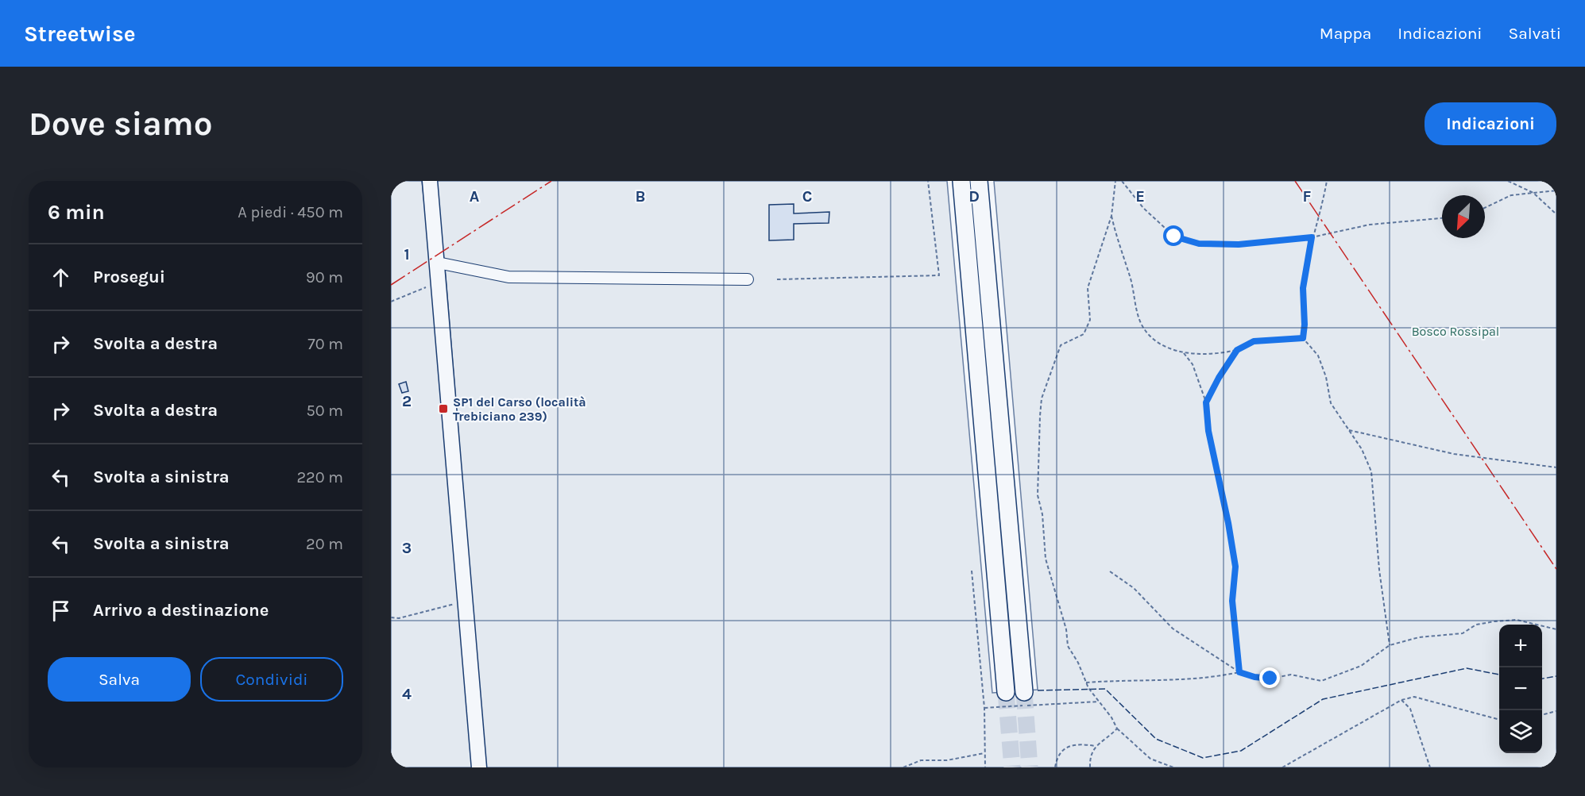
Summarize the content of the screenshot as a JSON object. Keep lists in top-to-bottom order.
{
  "parks": ["Bosco Rossipal"],
  "places": {
    "transit": ["SP1 del Carso (località Trebiciano 239)"]
  },
  "north": "bottom left",
  "page": {
    "header": "Streetwise",
    "nav": ["Mappa", "Indicazioni", "Salvati"],
    "buttons": [
      "Indicazioni",
      ["Salva", "Condividi"]
    ],
    "title": "Dove siamo",
    "heading": ["6 min", "A piedi · 450 m"],
    "list": [
      ["Prosegui", "90 m"],
      ["Svolta a destra", "70 m"],
      ["Svolta a destra", "50 m"],
      ["Svolta a sinistra", "220 m"],
      ["Svolta a sinistra", "20 m"],
      "Arrivo a destinazione"
    ],
    "map_buttons": ["+", "−"]
  },
  "grid": {
    "columns": [
      "A",
      "B",
      "C",
      "D",
      "E",
      "F"
    ],
    "rows": [
      "1",
      "2",
      "3",
      "4"
    ]
  }
}
